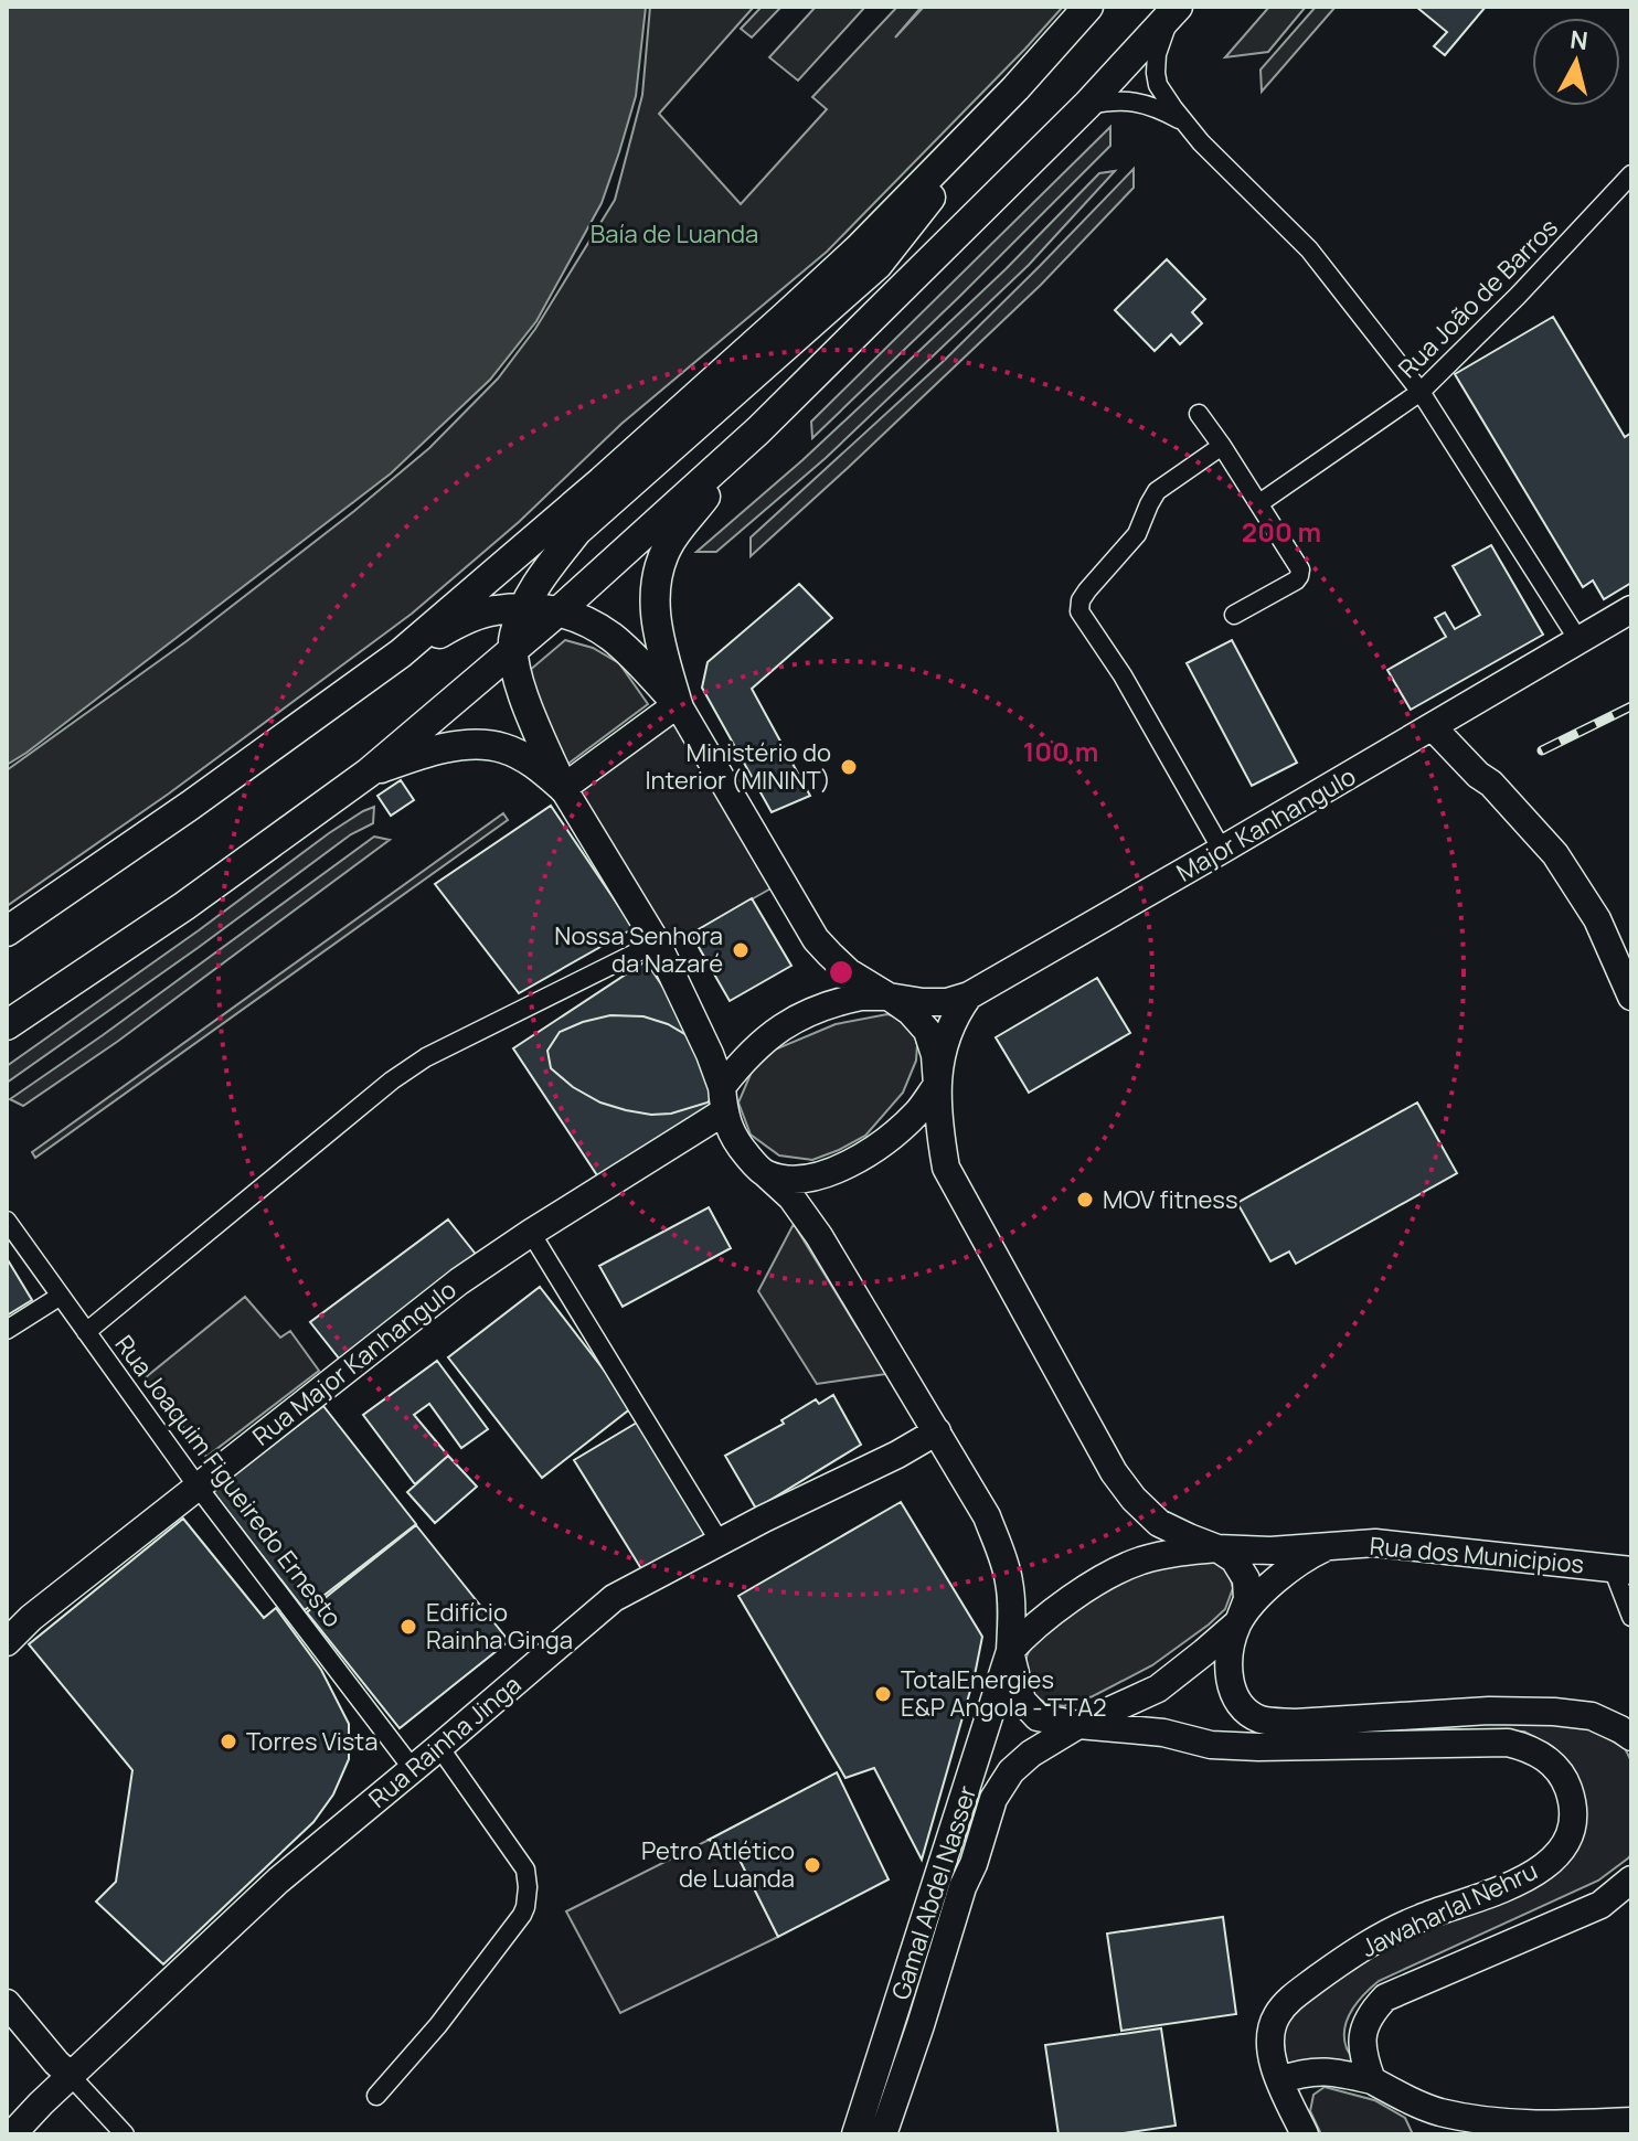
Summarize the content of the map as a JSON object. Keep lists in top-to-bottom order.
{
  "streets": {
    "main road": [
      "Major Kanhangulo",
      "Rua Major Kanhangulo",
      "Rua dos Municipios",
      "Rua Rainha Jinga",
      "Gamal Abdel Nasser",
      "Jawaharlal Nehru"
    ],
    "street": ["Rua João de Barros", "Rua Joaquim Figueiredo Ernesto"]
  },
  "crossings": [
    ["Major Kanhangulo", "Rua Major Kanhangulo"],
    ["Rua Major Kanhangulo", "Rua Joaquim Figueiredo Ernesto"],
    ["Rua Joaquim Figueiredo Ernesto", "Rua Rainha Jinga"],
    ["Rua dos Municipios", "Gamal Abdel Nasser"],
    ["Gamal Abdel Nasser", "Jawaharlal Nehru"]
  ],
  "parks": ["Baía de Luanda"],
  "places": [
    "Ministério do Interior (MININT)",
    "Nossa Senhora da Nazaré",
    "MOV fitness",
    "Edifício Rainha Ginga",
    "TotalEnergies E&P Angola - TTA2",
    "Torres Vista",
    "Petro Atlético de Luanda"
  ],
  "north": "top",
  "rings": ["200 m", "100 m"]
}
